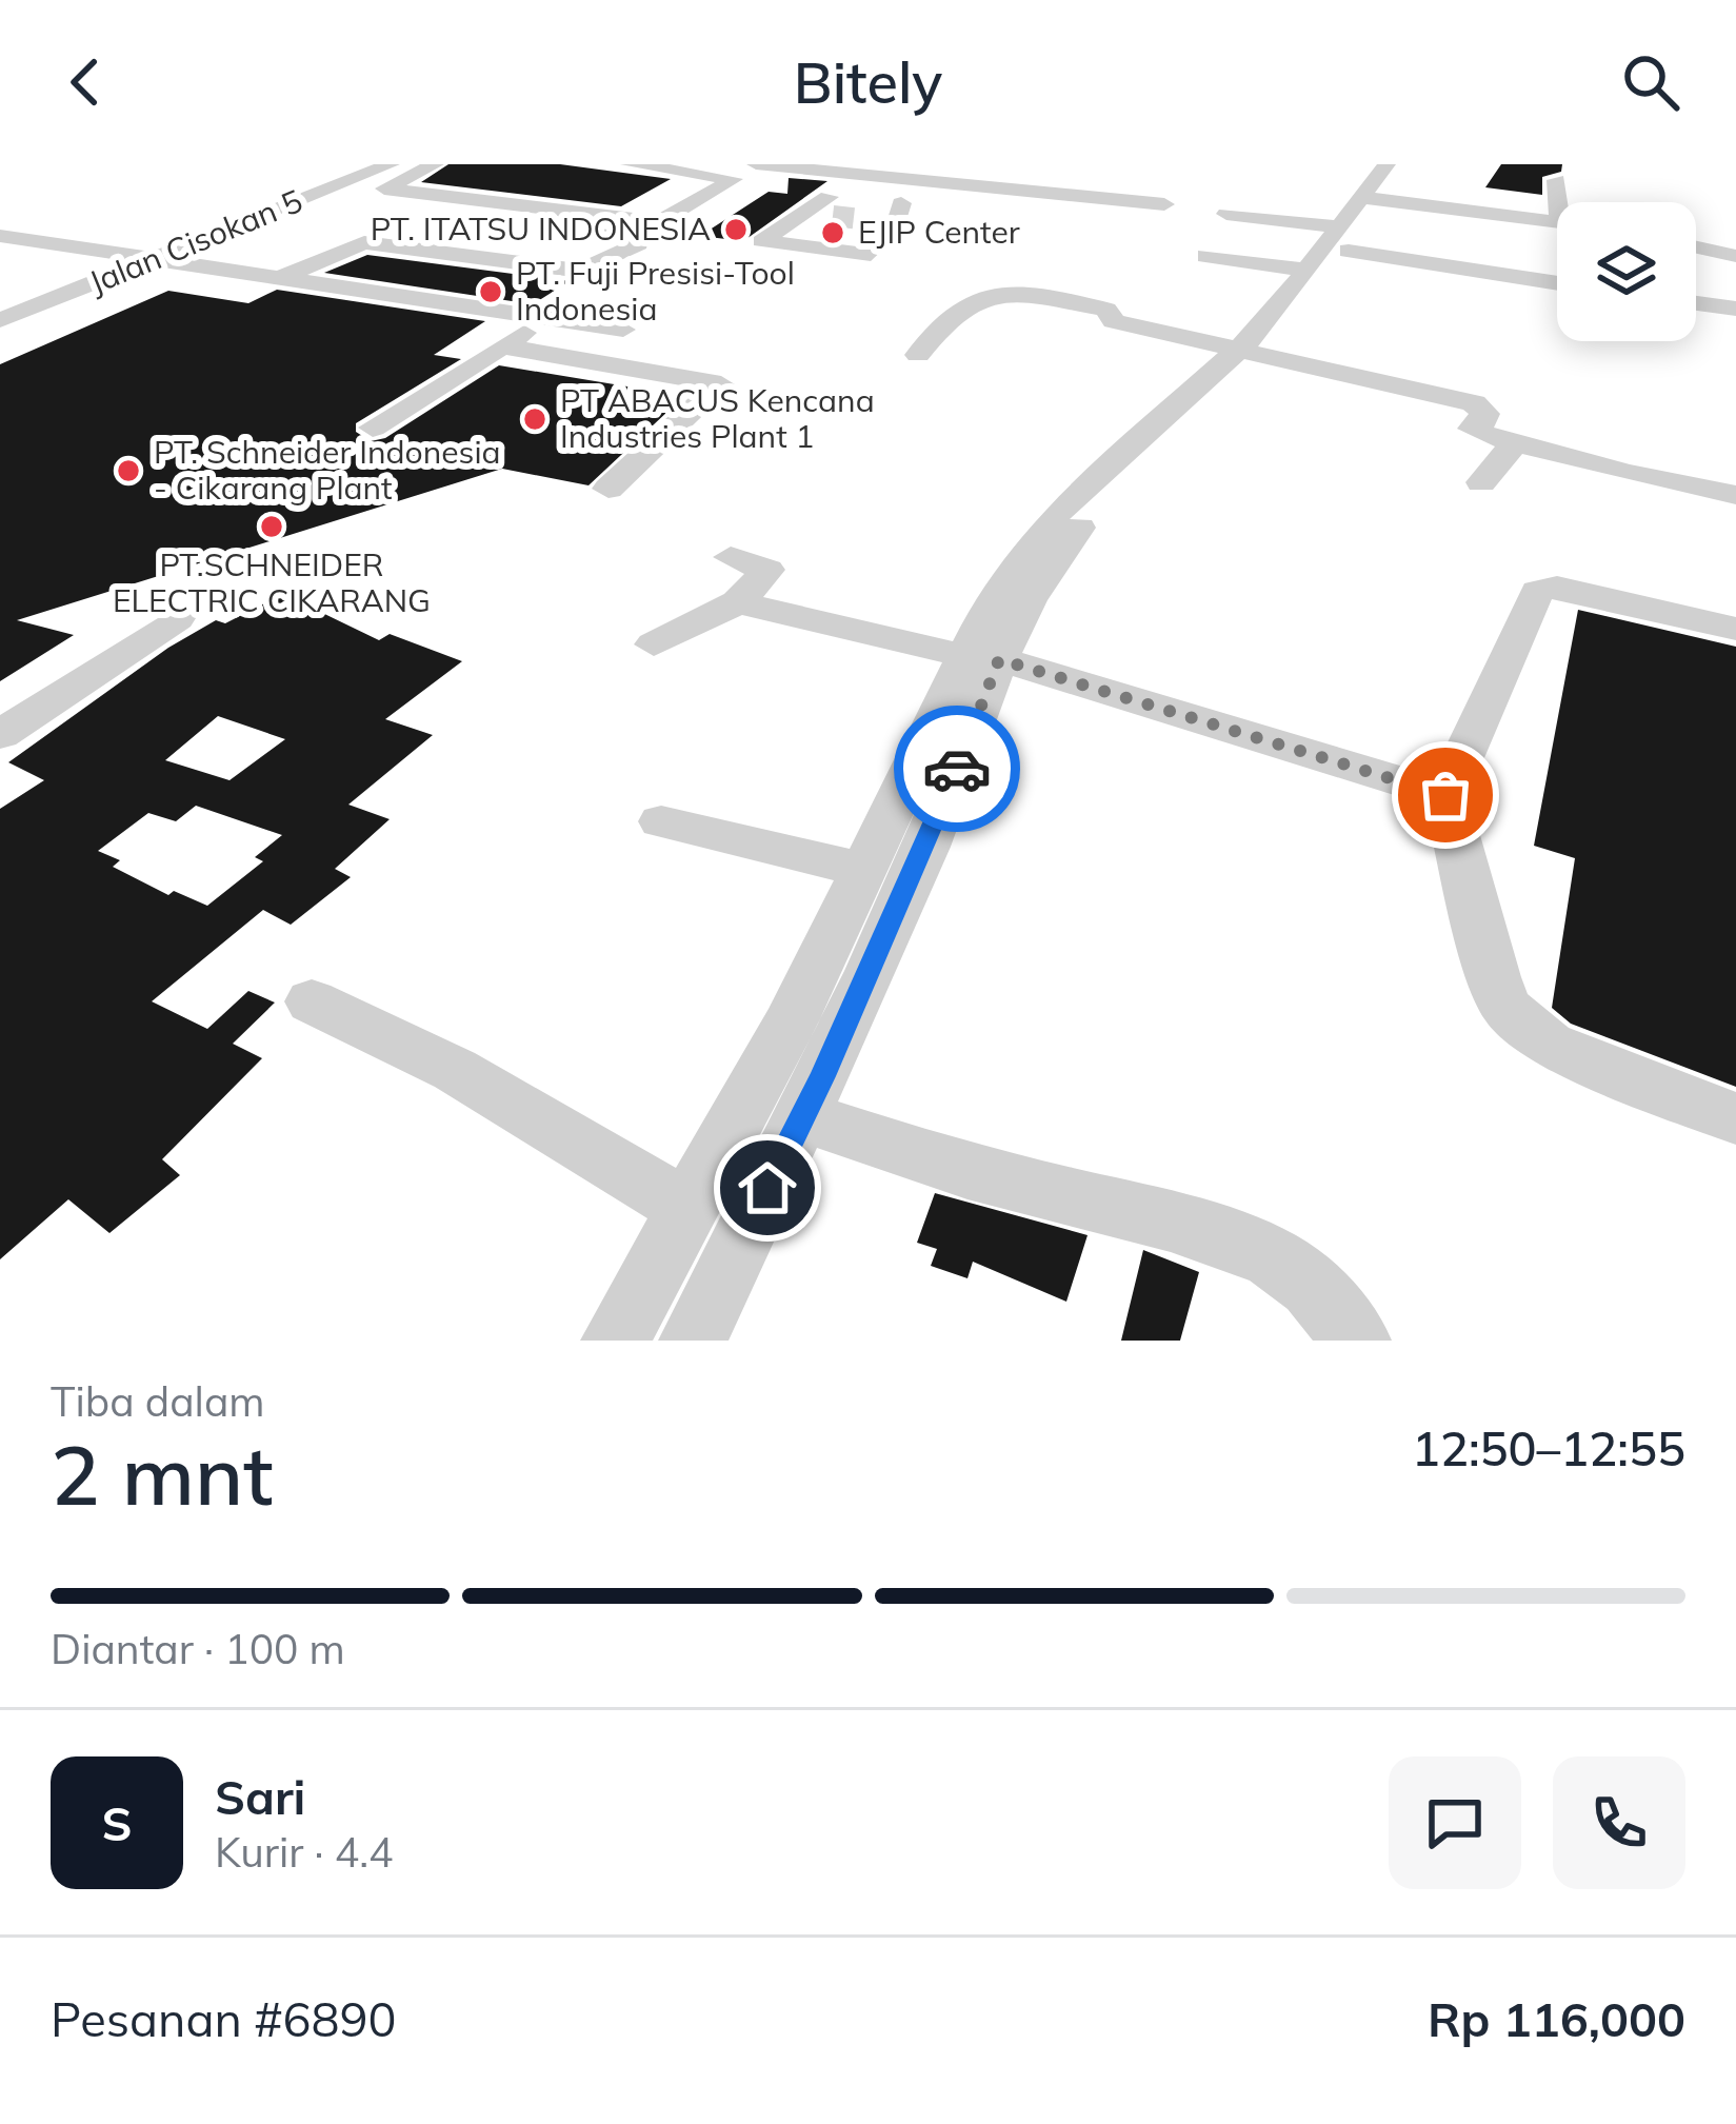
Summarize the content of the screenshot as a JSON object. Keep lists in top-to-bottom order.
{
  "streets": {
    "street": ["Jalan Cisokan 5"]
  },
  "places": [
    "PT. ITATSU INDONESIA",
    "EJIP Center",
    "PT. Fuji Presisi-Tool Indonesia",
    "PT ABACUS Kencana Industries Plant 1",
    "PT. Schneider Indonesia - Cikarang Plant",
    "PT.SCHNEIDER ELECTRIC CIKARANG"
  ],
  "page": {
    "header": "Bitely",
    "heading": ["2 mnt", "Tiba dalam", "12:50–12:55"],
    "panel": [
      "Sari",
      "Kurir · 4.4",
      "Pesanan #6890",
      "Rp 116,000"
    ],
    "bar": "Diantar · 100 m",
    "round": "S"
  }
}
